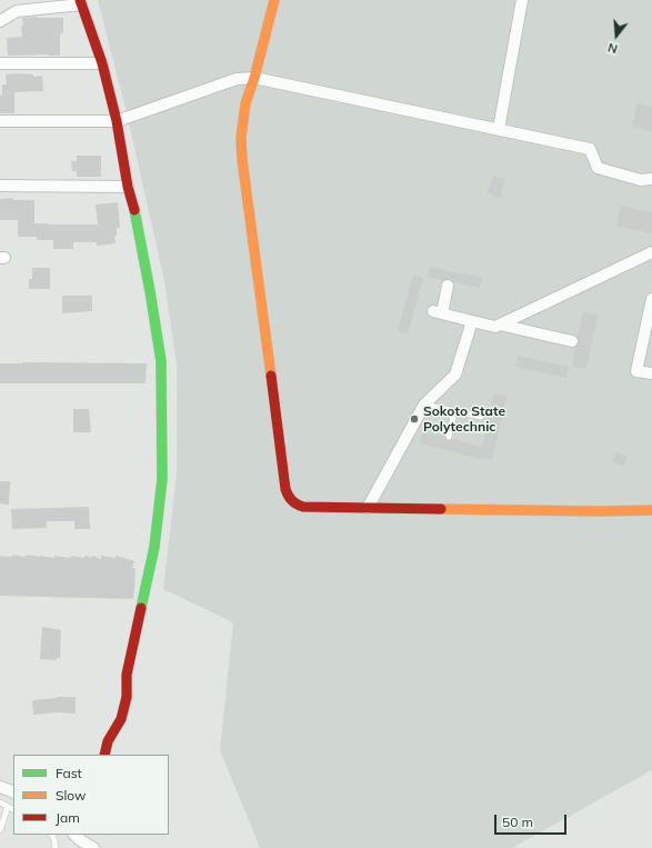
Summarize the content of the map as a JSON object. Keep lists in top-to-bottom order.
{
  "places": ["Sokoto State Polytechnic"],
  "legend": ["Fast", "Slow", "Jam"],
  "scale_bar": "50 m",
  "north": "bottom"
}
